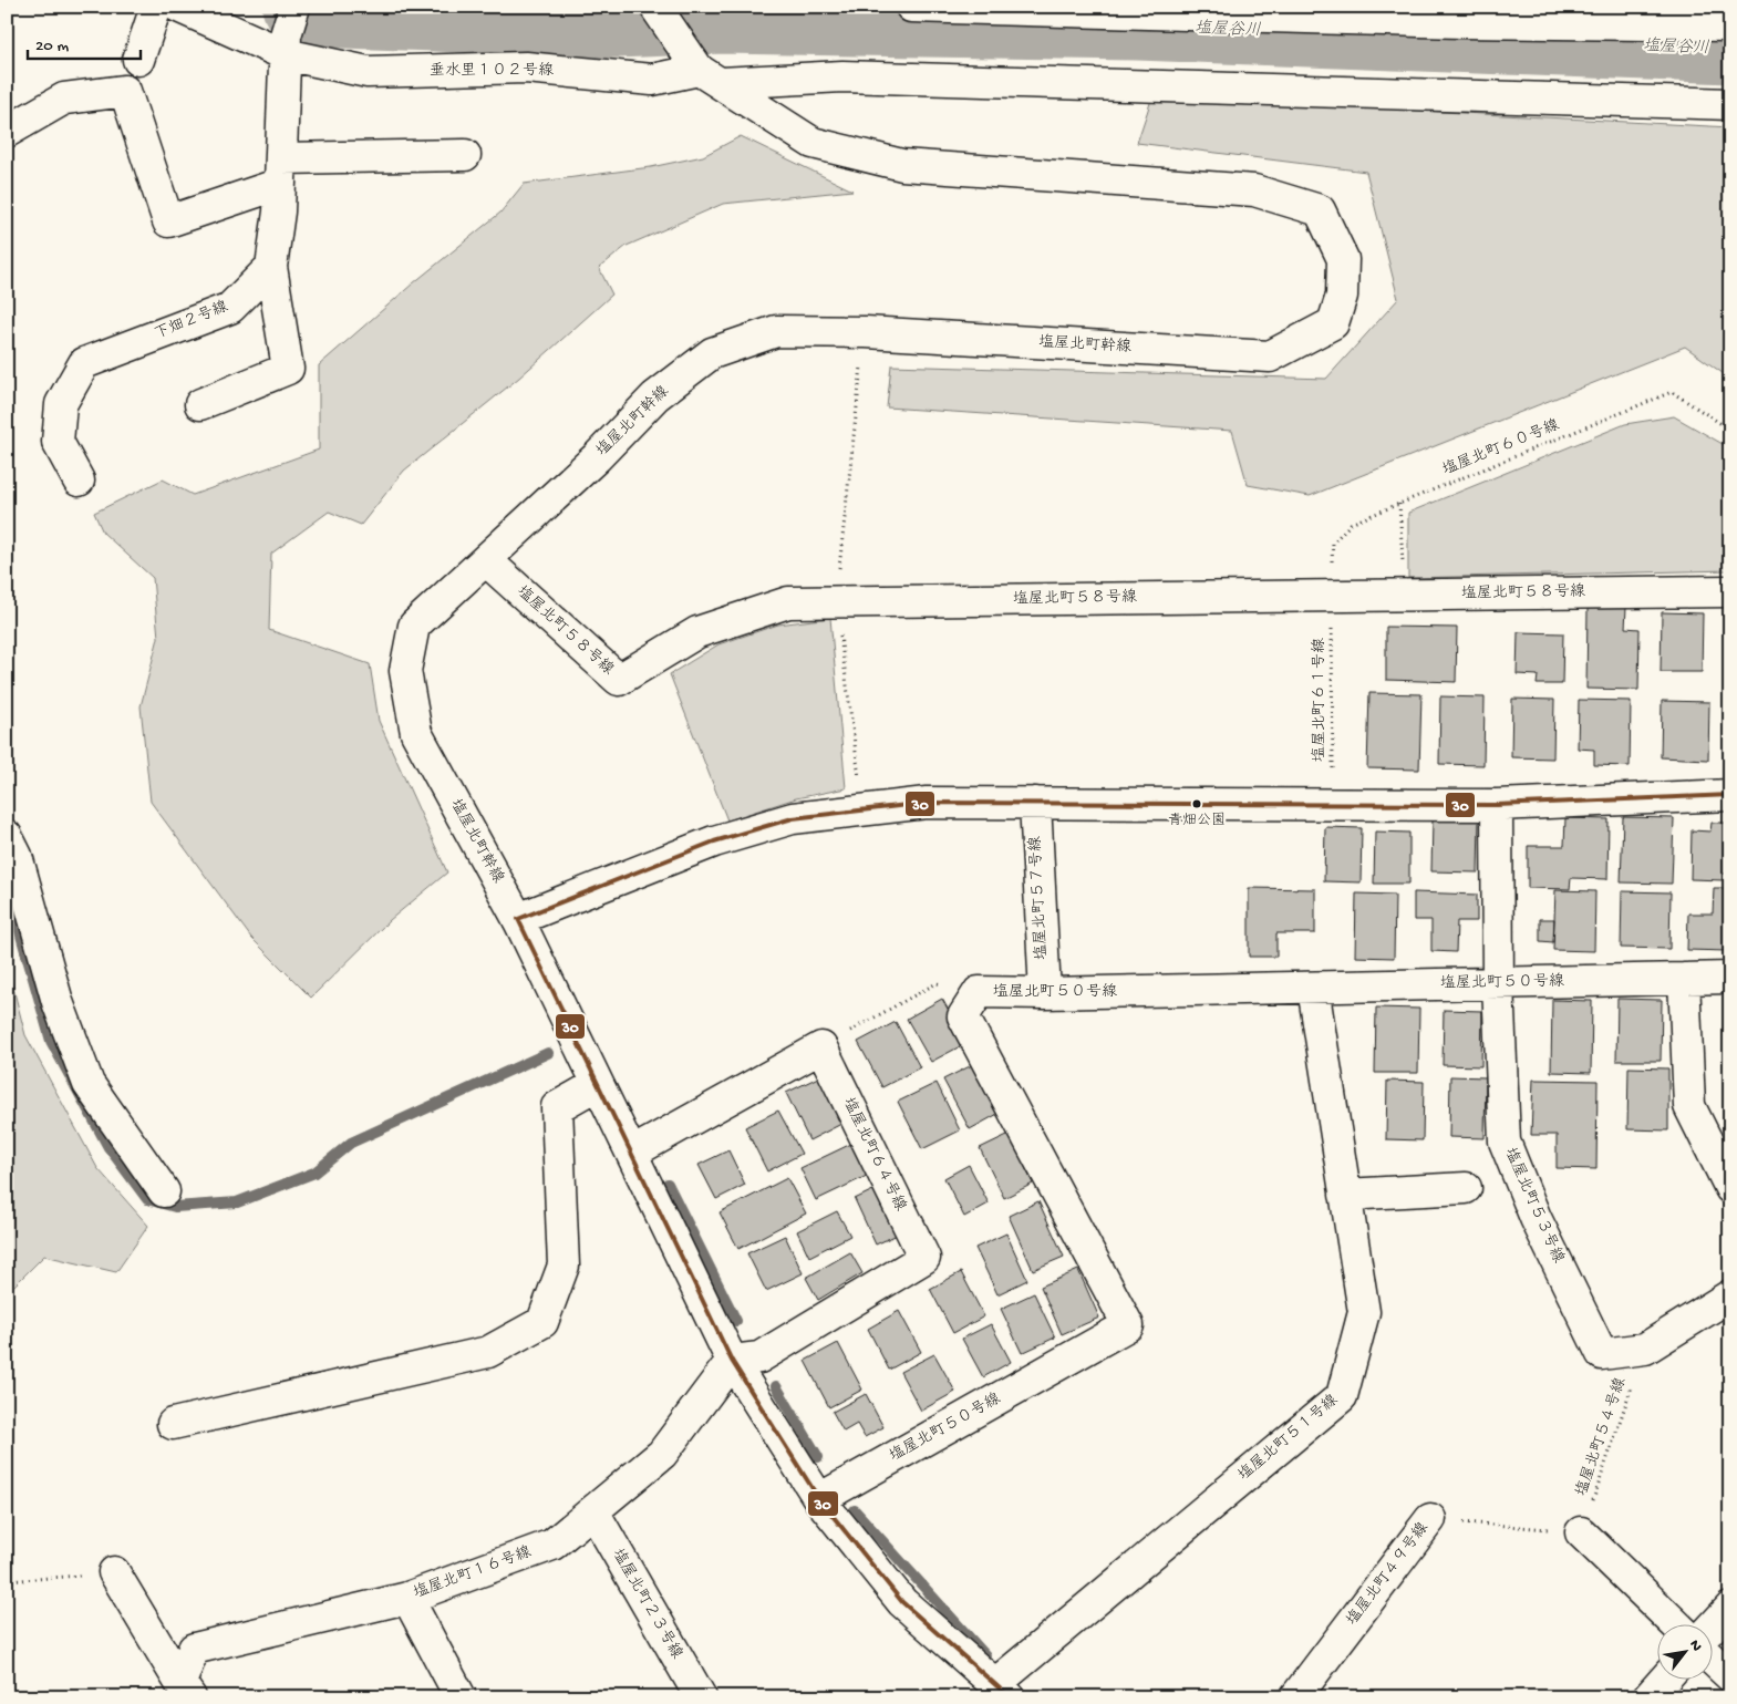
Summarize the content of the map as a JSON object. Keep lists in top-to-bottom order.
{
  "streets": {
    "street": [
      "垂水里１０２号線",
      "下畑２号線",
      "塩屋北町幹線",
      "塩屋北町５８号線",
      "塩屋北町５７号線",
      "塩屋北町５０号線",
      "塩屋北町６４号線",
      "塩屋北町５３号線",
      "塩屋北町５１号線",
      "塩屋北町１６号線",
      "塩屋北町４９号線",
      "塩屋北町２３号線"
    ],
    "path": ["塩屋北町６０号線", "塩屋北町６１号線", "塩屋北町５４号線"]
  },
  "crossings": [
    ["垂水里１０２号線", "塩屋北町幹線"],
    ["塩屋北町幹線", "塩屋北町５８号線"],
    ["塩屋北町幹線", "塩屋北町５０号線"],
    ["塩屋北町幹線", "塩屋北町６４号線"],
    ["塩屋北町幹線", "塩屋北町５１号線"],
    ["塩屋北町幹線", "塩屋北町１６号線"],
    ["塩屋北町６０号線", "塩屋北町５８号線"],
    ["塩屋北町６０号線", "塩屋北町６１号線"],
    ["塩屋北町５８号線", "塩屋北町６１号線"],
    ["塩屋北町５７号線", "塩屋北町５０号線"],
    ["塩屋北町５０号線", "塩屋北町５３号線"],
    ["塩屋北町５０号線", "塩屋北町５１号線"],
    ["塩屋北町６４号線", "塩屋北町１６号線"],
    ["塩屋北町５３号線", "塩屋北町５４号線"],
    ["塩屋北町５４号線", "塩屋北町４９号線"],
    ["塩屋北町１６号線", "塩屋北町２３号線"]
  ],
  "water": ["塩屋谷川"],
  "places": ["青畑公園"],
  "lines": ["transit line 30"],
  "scale_bar": "20 m",
  "north": "top right"
}
